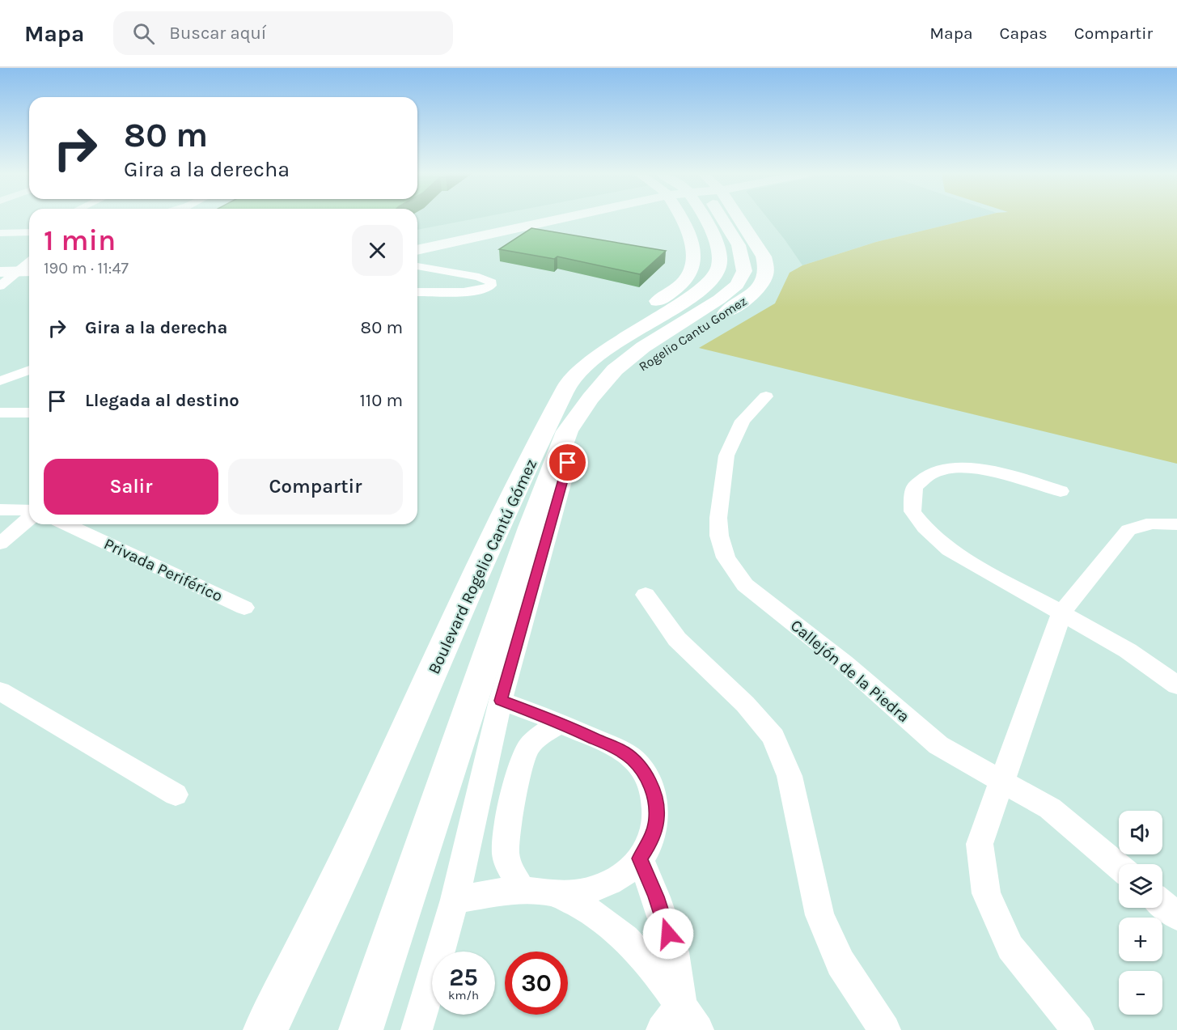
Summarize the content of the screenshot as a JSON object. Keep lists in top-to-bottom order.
{
  "streets": {
    "street": [
      "Rogelio Cantu Gomez",
      "Boulevard Rogelio Cantú Gómez",
      "Privada Periférico",
      "Callejón de la Piedra"
    ]
  },
  "crossings": [
    ["Rogelio Cantu Gomez", "Boulevard Rogelio Cantú Gómez"]
  ],
  "page": {
    "header": "Mapa",
    "search": "Buscar aquí",
    "nav": ["Mapa", "Capas", "Compartir"],
    "turn": ["80 m", "Gira a la derecha"],
    "heading": ["1 min", "190 m · 11:47"],
    "list": [
      {
        "name": "Gira a la derecha",
        "value": "80 m"
      },
      {
        "name": "Llegada al destino",
        "value": "110 m"
      }
    ],
    "buttons": ["Salir", "Compartir"],
    "map_buttons": ["+", "−"],
    "speed": "25 km/h",
    "limit": "30"
  }
}
